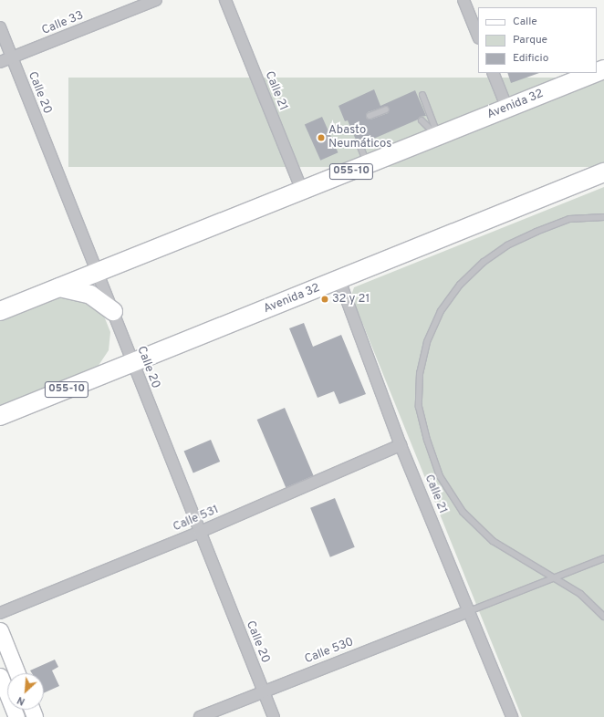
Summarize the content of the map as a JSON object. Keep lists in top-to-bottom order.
{
  "streets": {
    "highway": ["Avenida 32", "055-10"],
    "street": [
      "Calle 33",
      "Calle 21",
      "Calle 20",
      "Calle 531",
      "Calle 530"
    ]
  },
  "crossings": [
    ["Calle 33", "Calle 20"],
    ["Calle 21", "Avenida 32"],
    ["Calle 21", "Calle 531"],
    ["Calle 21", "Calle 530"],
    ["Calle 20", "Avenida 32"],
    ["Calle 20", "Calle 531"],
    ["Calle 20", "Calle 530"]
  ],
  "places": ["Abasto Neumáticos", "32 y 21"],
  "legend": ["Calle", "Parque", "Edificio"],
  "north": "bottom left"
}
